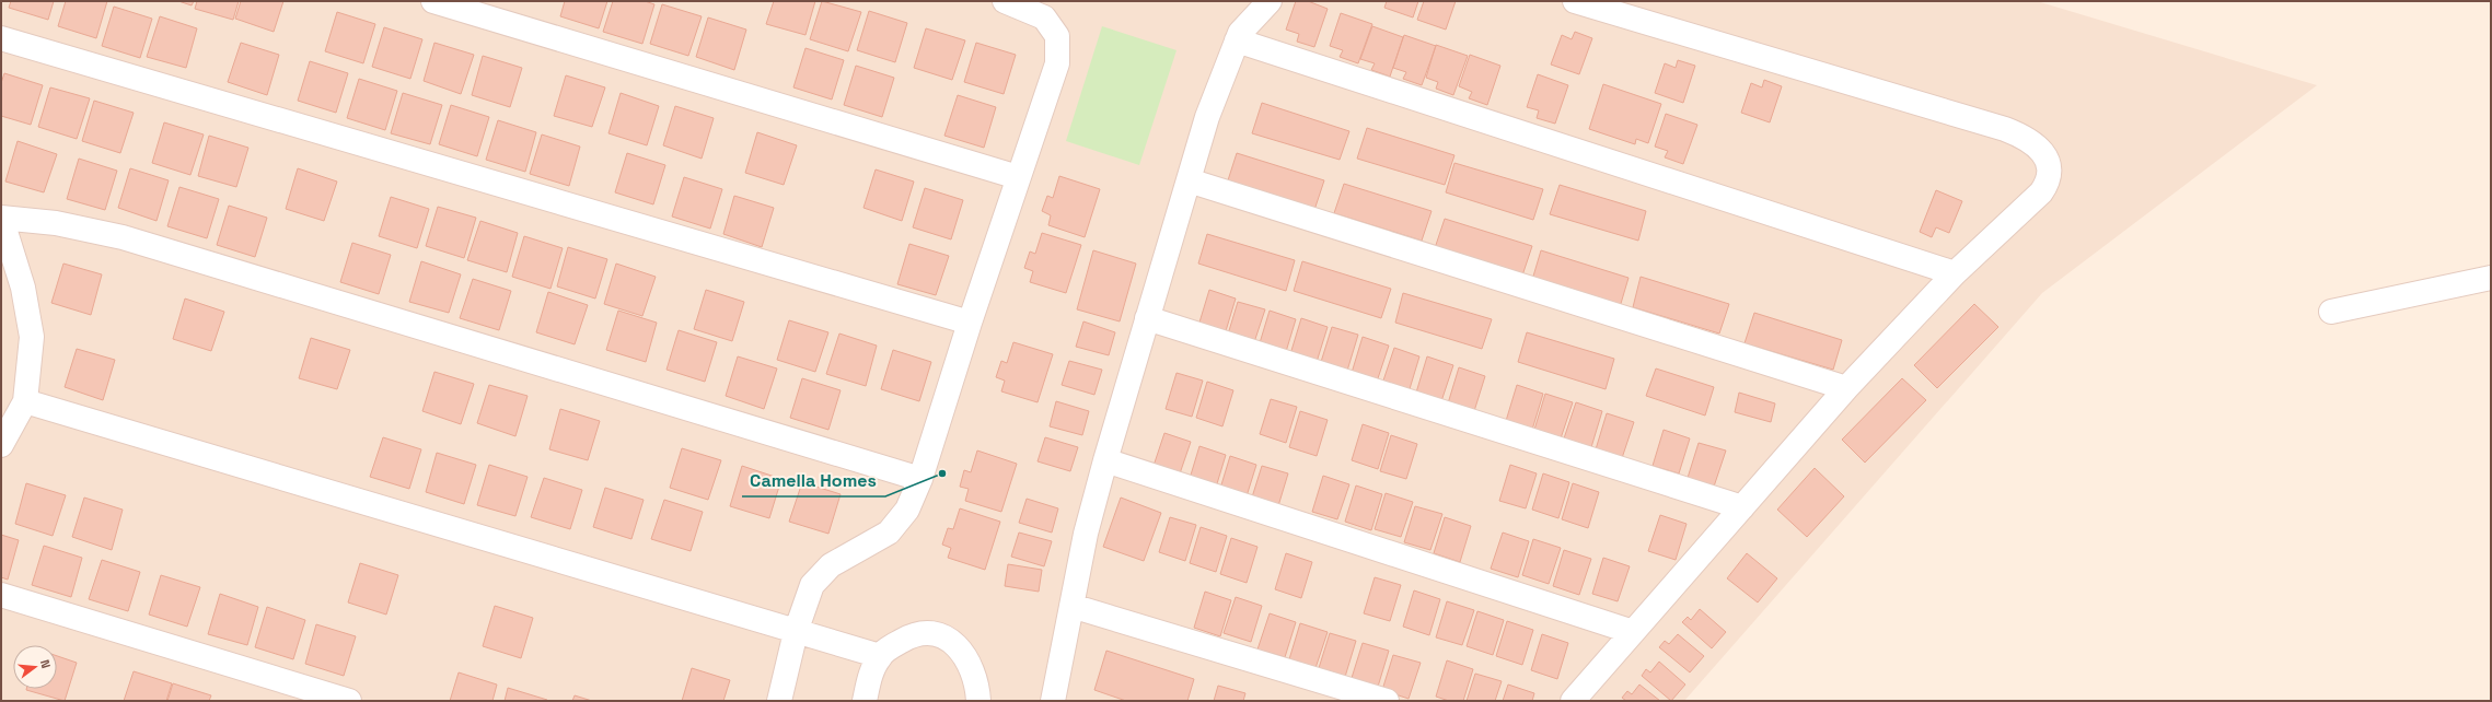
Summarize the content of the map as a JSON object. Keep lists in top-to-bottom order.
{
  "places": ["Camella Homes"],
  "north": "right"
}
